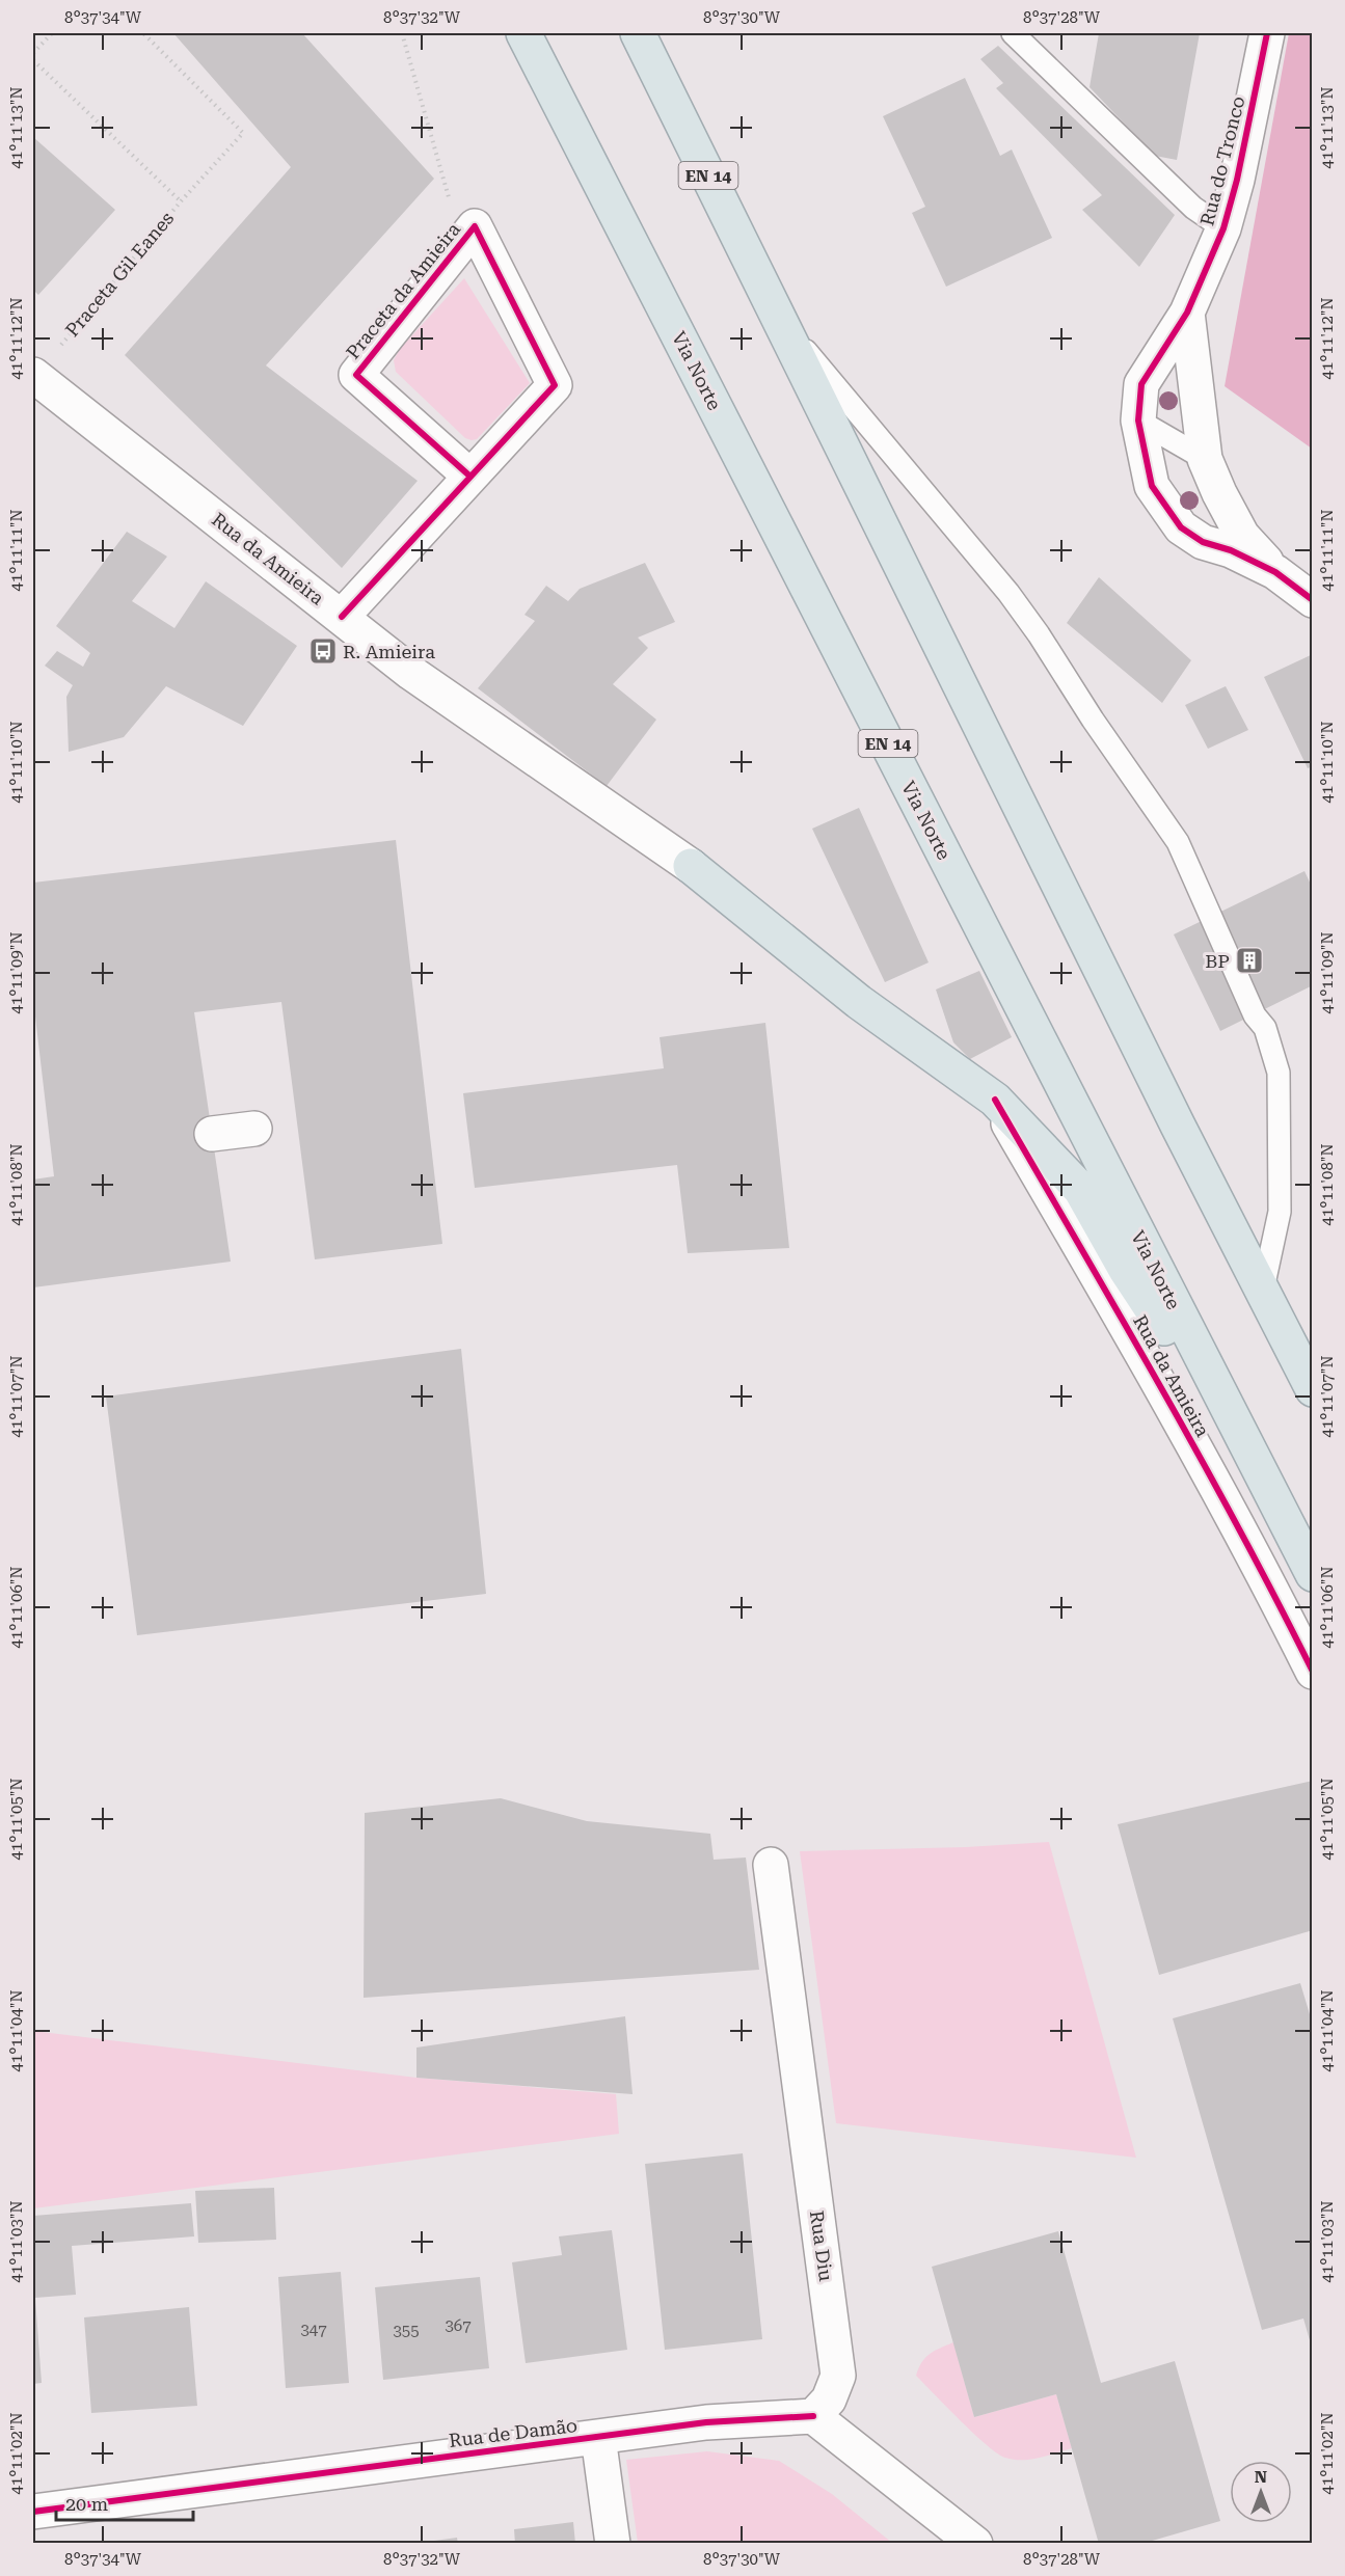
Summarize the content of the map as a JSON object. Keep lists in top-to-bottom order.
{
  "streets": {
    "highway": ["EN 14", "Via Norte"],
    "street": [
      "Rua do Tronco",
      "Praceta da Amieira",
      "Rua da Amieira",
      "Rua Diu",
      "Rua de Damão"
    ],
    "path": ["Praceta Gil Eanes"]
  },
  "crossings": [
    ["Praceta Gil Eanes", "Rua da Amieira"],
    ["Praceta da Amieira", "Rua da Amieira"],
    ["Rua Diu", "Rua de Damão"]
  ],
  "places": {
    "bus stop": ["R. Amieira"],
    "building": ["BP"]
  },
  "house_numbers": ["367", "347", "355"],
  "scale_bar": "20 m",
  "north": "top",
  "coordinates": [
    "8°37'34\"W",
    "8°37'32\"W",
    "8°37'30\"W",
    "8°37'28\"W",
    "41°11'13\"N",
    "41°11'12\"N",
    "41°11'11\"N",
    "41°11'10\"N",
    "41°11'09\"N",
    "41°11'08\"N",
    "41°11'07\"N",
    "41°11'06\"N",
    "41°11'05\"N",
    "41°11'04\"N",
    "41°11'03\"N",
    "41°11'02\"N"
  ]
}
